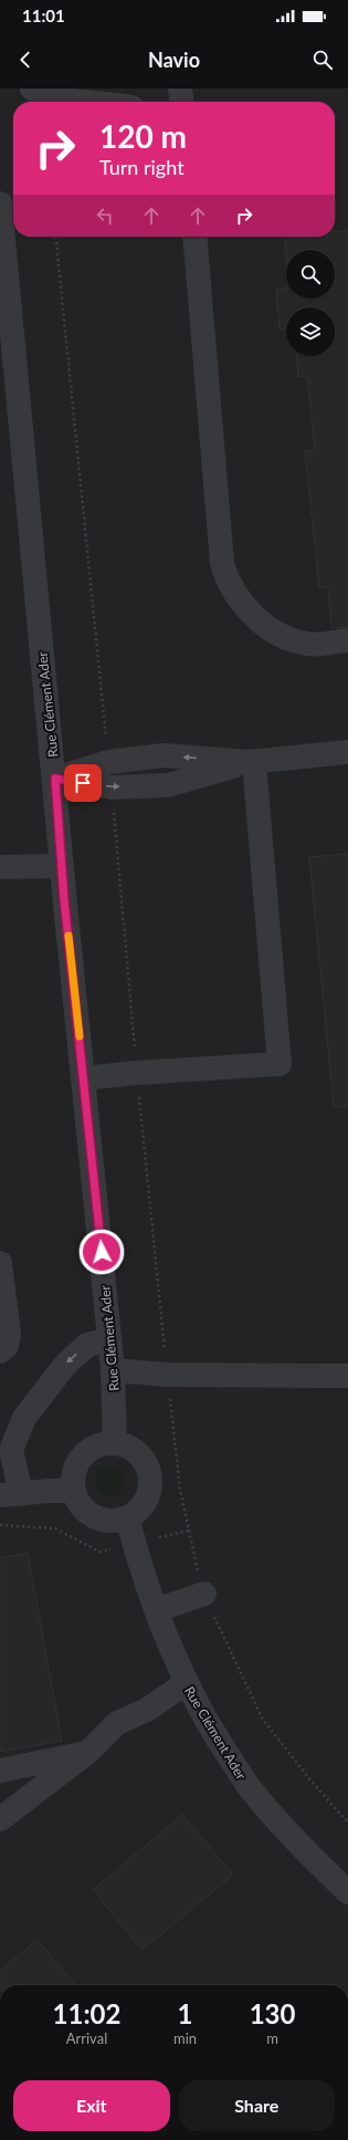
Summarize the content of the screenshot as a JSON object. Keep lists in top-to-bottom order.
{
  "streets": {
    "street": ["Rue Clément Ader"]
  },
  "page": {
    "status": "11:01",
    "header": "Navio",
    "turn": ["120 m", "Turn right"],
    "eta": [
      "11:02",
      "Arrival",
      "1",
      "min",
      "130",
      "m"
    ],
    "buttons": ["Exit", "Share"]
  }
}
